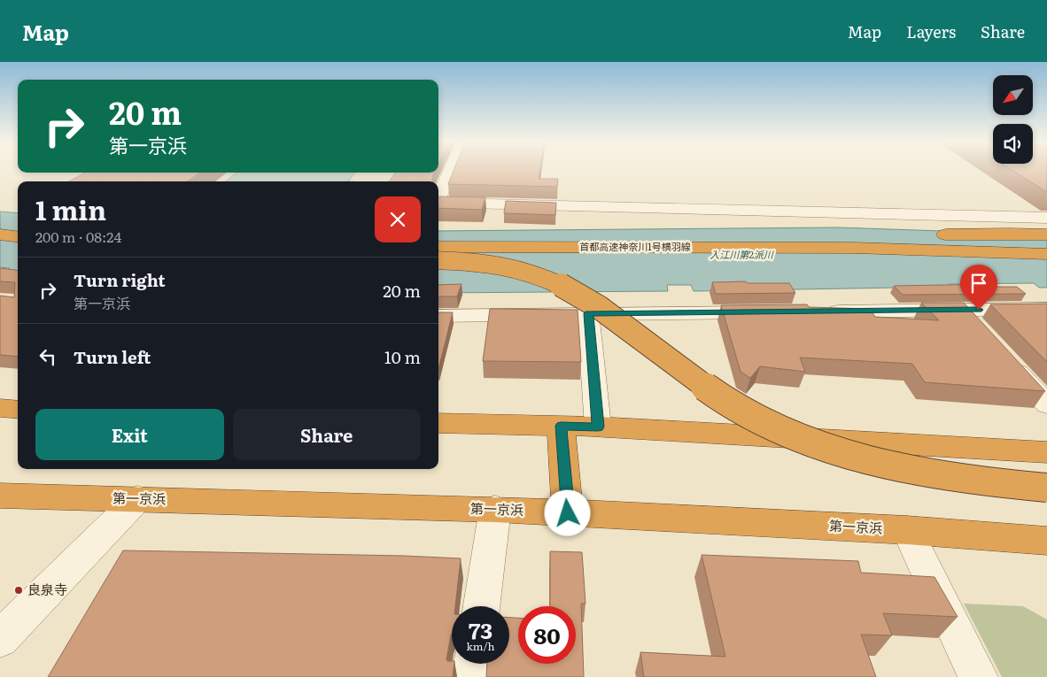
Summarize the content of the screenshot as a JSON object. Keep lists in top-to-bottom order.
{
  "streets": {
    "highway": ["首都高速神奈川1号横羽線", "第一京浜"]
  },
  "water": ["入江川第2派川"],
  "places": ["良泉寺"],
  "north": "bottom left",
  "page": {
    "header": "Map",
    "nav": ["Map", "Layers", "Share"],
    "turn": ["20 m", "第一京浜"],
    "heading": ["1 min", "200 m · 08:24"],
    "list": [
      {
        "name": "Turn right",
        "note": "第一京浜",
        "value": "20 m"
      },
      {
        "name": "Turn left",
        "value": "10 m"
      }
    ],
    "buttons": ["Exit", "Share"],
    "speed": "73 km/h",
    "limit": "80"
  }
}
